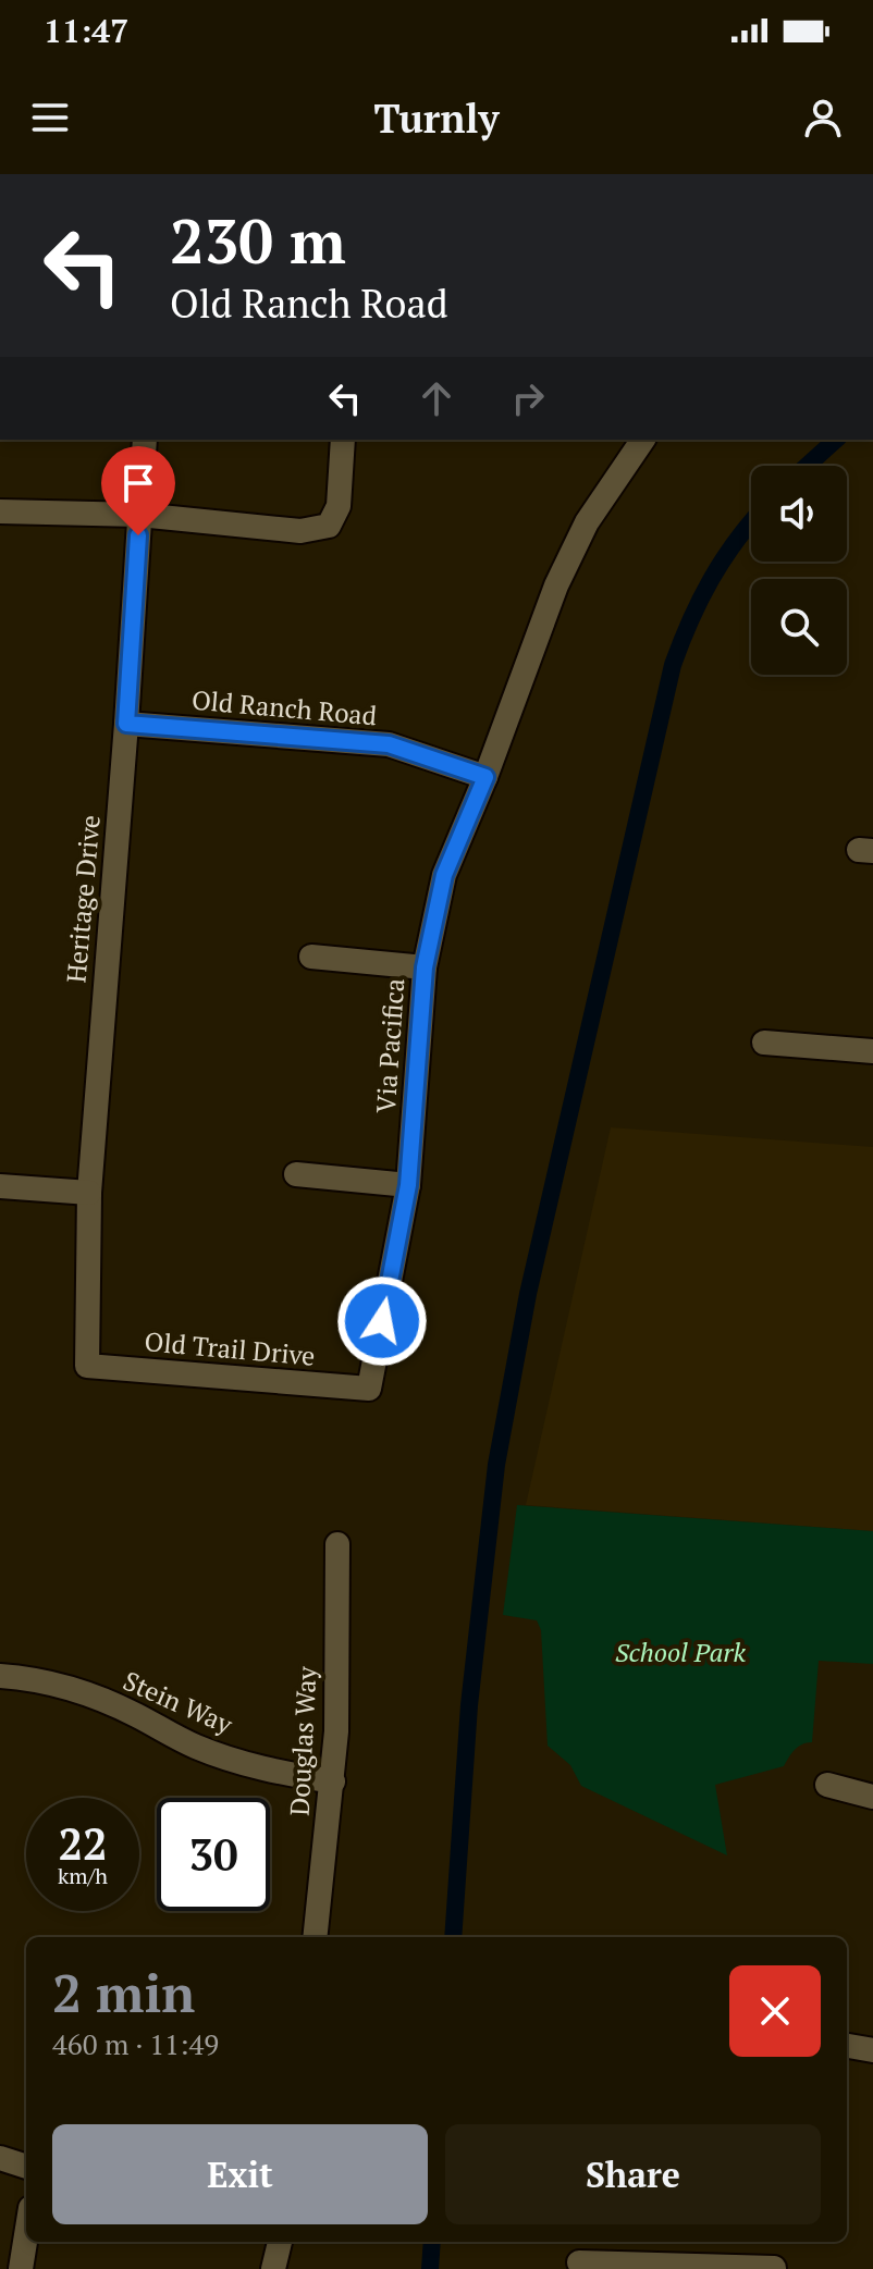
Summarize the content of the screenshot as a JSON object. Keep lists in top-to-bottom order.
{
  "streets": {
    "street": [
      "Old Ranch Road",
      "Heritage Drive",
      "Via Pacifica",
      "Old Trail Drive",
      "Stein Way",
      "Douglas Way"
    ]
  },
  "crossings": [
    ["Old Ranch Road", "Heritage Drive"],
    ["Old Ranch Road", "Via Pacifica"],
    ["Heritage Drive", "Old Trail Drive"],
    ["Via Pacifica", "Old Trail Drive"],
    ["Stein Way", "Douglas Way"]
  ],
  "parks": ["School Park"],
  "page": {
    "status": "11:47",
    "header": "Turnly",
    "turn": ["230 m", "Old Ranch Road"],
    "speed": "22 km/h",
    "limit": "30",
    "heading": ["2 min", "460 m · 11:49"],
    "buttons": ["Exit", "Share"]
  }
}
